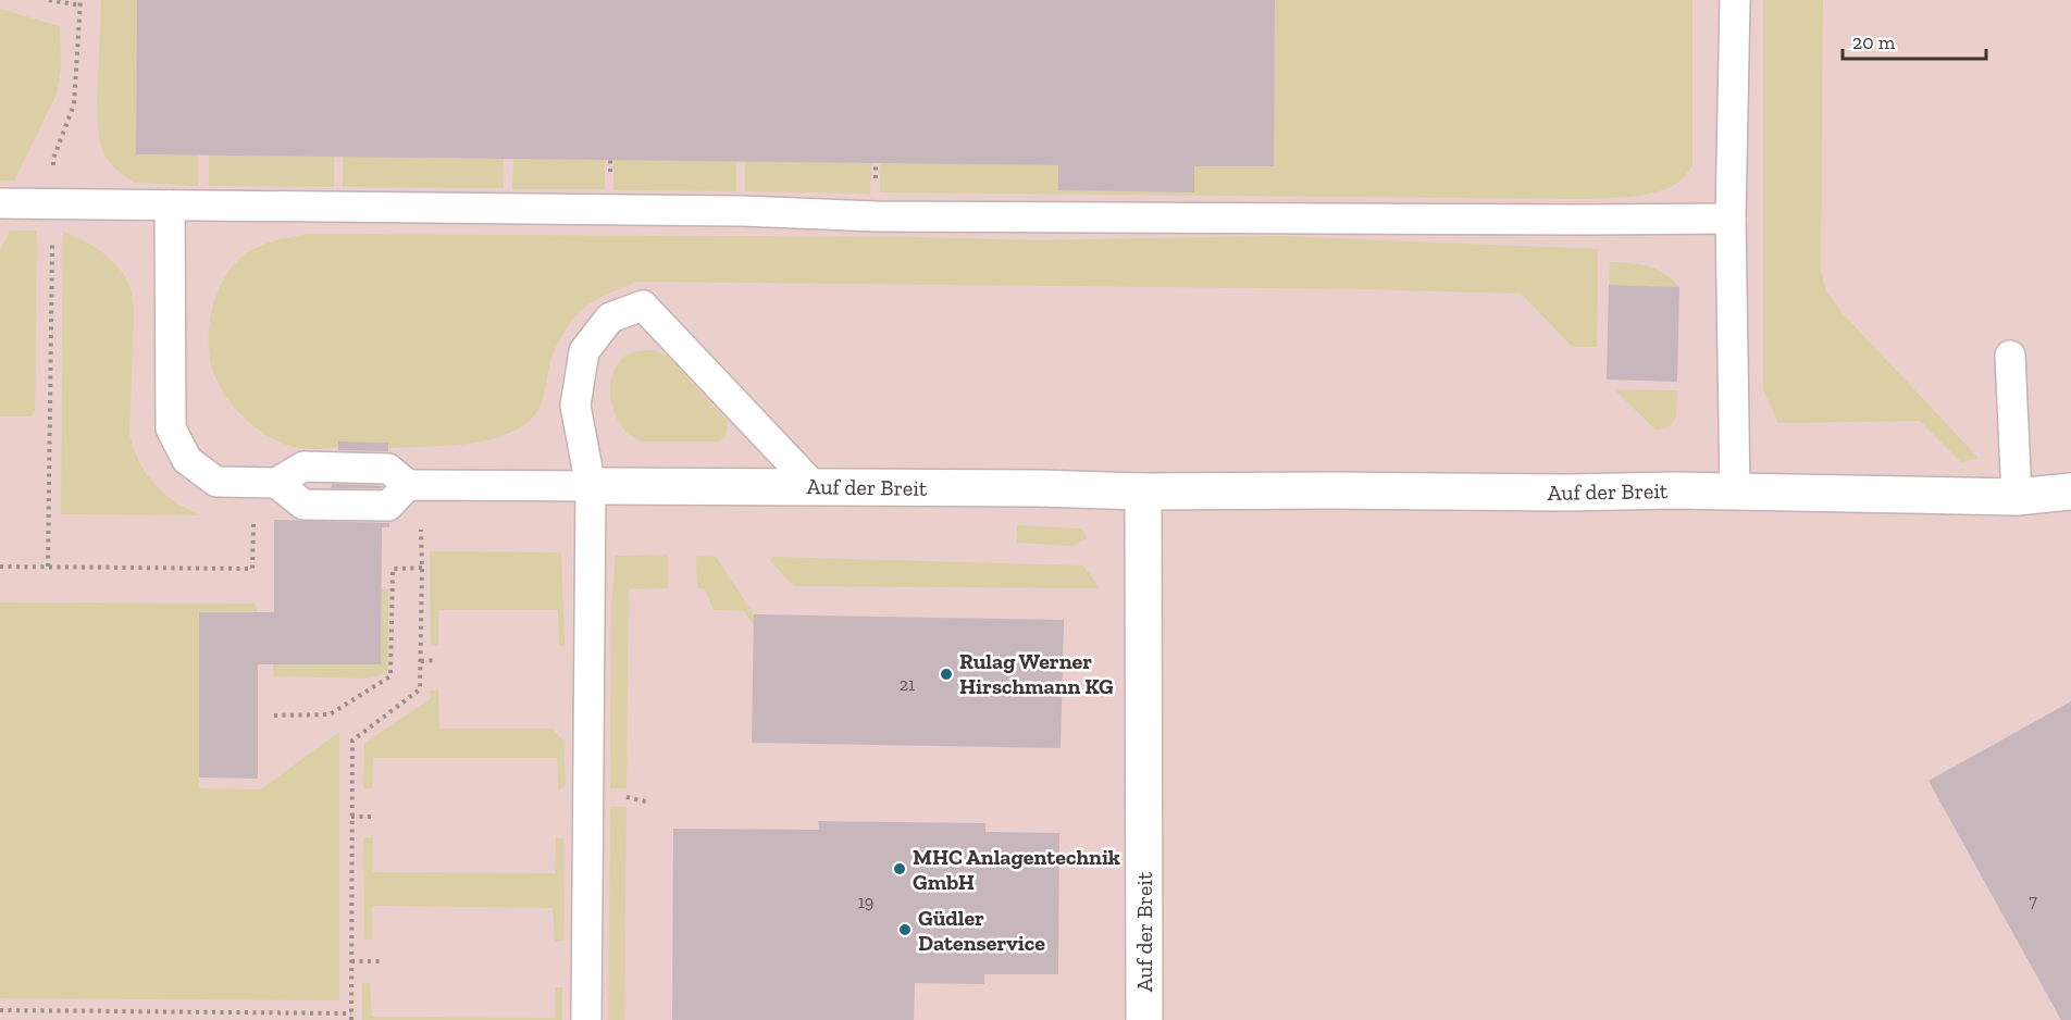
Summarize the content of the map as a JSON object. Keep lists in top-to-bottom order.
{
  "streets": {
    "street": ["Auf der Breit"]
  },
  "places": ["Rulag Werner Hirschmann KG", "MHC Anlagentechnik GmbH", "Güdler Datenservice"],
  "house_numbers": ["21", "7", "19"],
  "scale_bar": "20 m"
}
